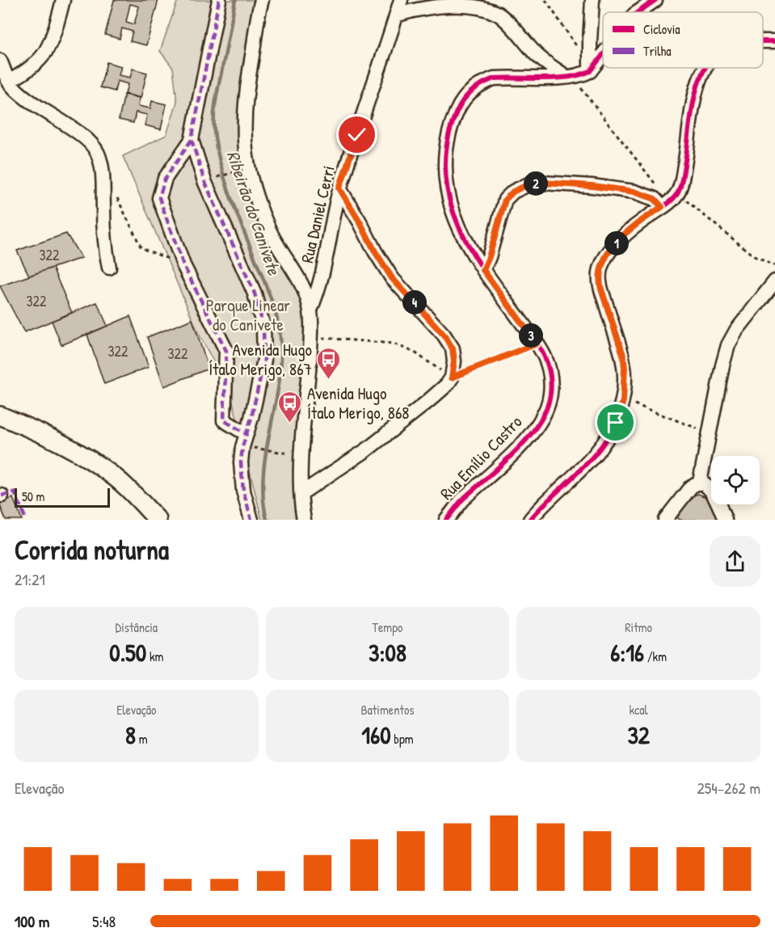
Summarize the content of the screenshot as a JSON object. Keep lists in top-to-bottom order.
{
  "streets": {
    "street": ["Rua Daniel Cerri", "Rua Emílio Castro"]
  },
  "water": ["Ribeirão do Canivete"],
  "parks": ["Parque Linear do Canivete"],
  "places": {
    "bus stop": ["Avenida Hugo Ítalo Merigo, 867", "Avenida Hugo Ítalo Merigo, 868"]
  },
  "house_numbers": [
    "322",
    "322",
    "322",
    "322"
  ],
  "legend": ["Ciclovia", "Trilha"],
  "scale_bar": "50 m",
  "page": {
    "pins": [
      "2",
      "1",
      "4",
      "3"
    ],
    "scale": "50 m",
    "heading": ["Corrida noturna", "21:21"],
    "stats": [
      ["Distância", "0.50 km"],
      ["Tempo", "3:08"],
      ["Ritmo", "6:16 /km"],
      ["Elevação", "8 m"],
      ["Batimentos", "160 bpm"],
      ["kcal", "32"]
    ],
    "chart": ["Elevação", "254–262 m"],
    "list": [
      {
        "name": "100 m",
        "note": "5:48"
      }
    ]
  }
}
